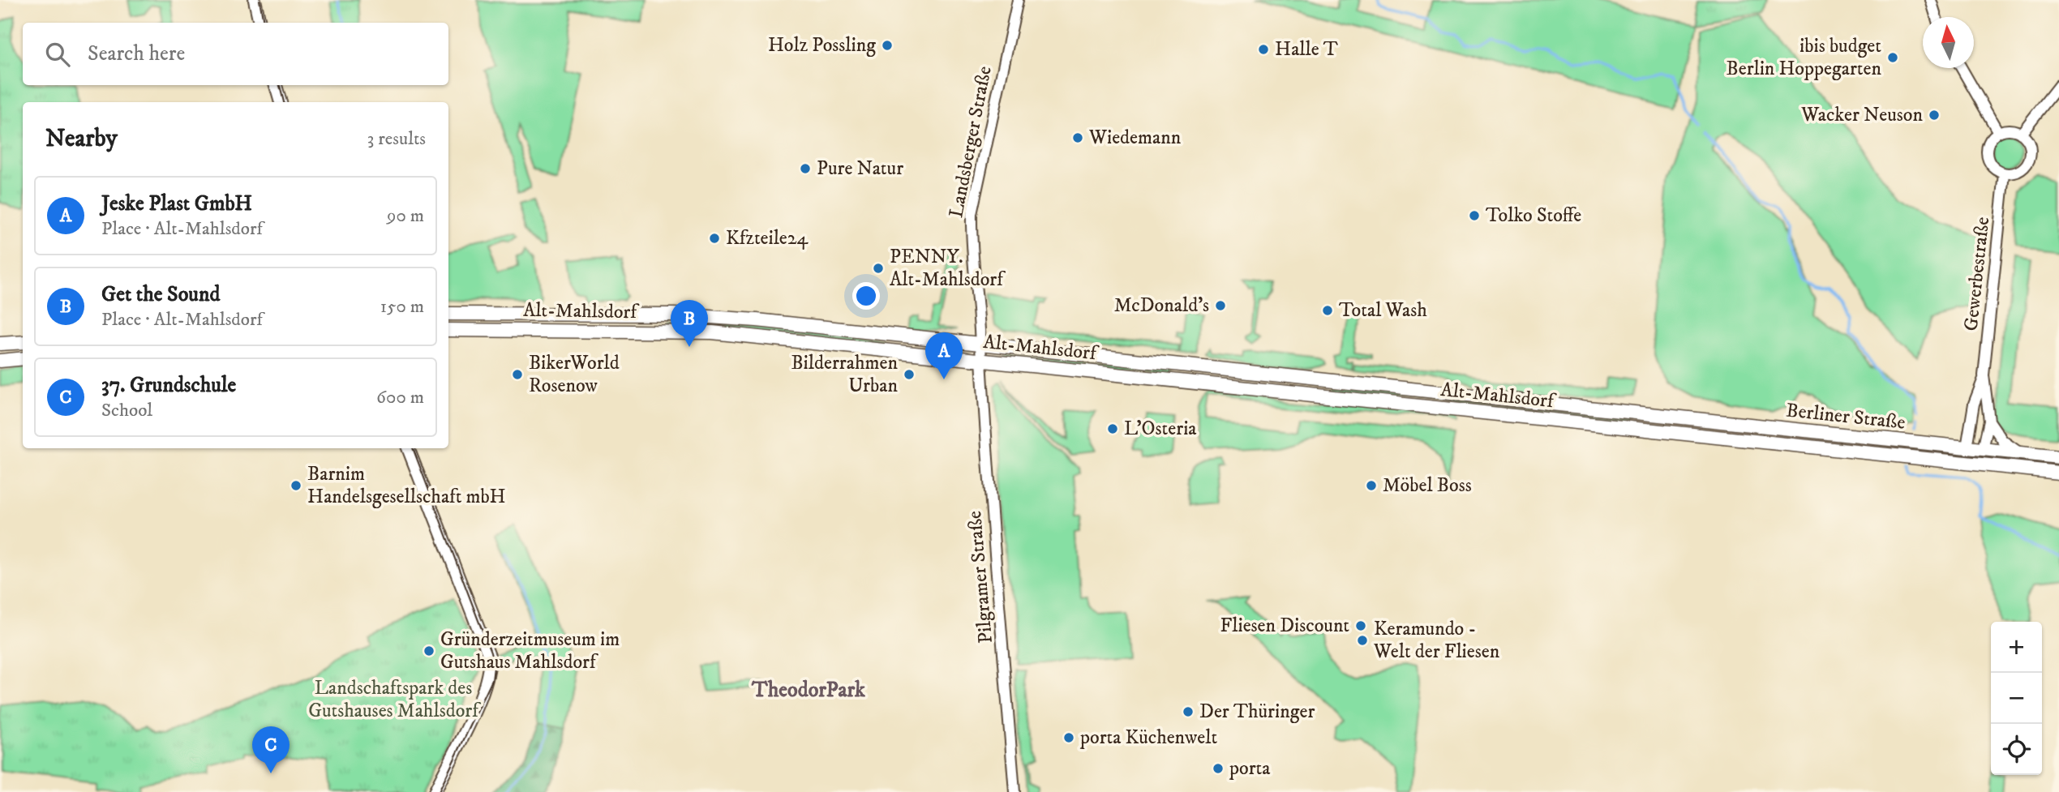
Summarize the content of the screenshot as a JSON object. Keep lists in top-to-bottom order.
{
  "streets": {
    "main road": ["Alt-Mahlsdorf", "Berliner Straße"],
    "street": ["Landsberger Straße", "Gewerbestraße", "Pilgramer Straße"]
  },
  "crossings": [
    ["Landsberger Straße", "Alt-Mahlsdorf"],
    ["Landsberger Straße", "Pilgramer Straße"],
    ["Gewerbestraße", "Berliner Straße"],
    ["Alt-Mahlsdorf", "Berliner Straße"],
    ["Alt-Mahlsdorf", "Pilgramer Straße"]
  ],
  "districts": ["TheodorPark"],
  "parks": ["Landschaftspark des Gutshauses Mahlsdorf"],
  "places": [
    "Holz Possling",
    "Halle T",
    "ibis budget Berlin Hoppegarten",
    "Wacker Neuson",
    "Wiedemann",
    "Pure Natur",
    "Tolko Stoffe",
    "Kfzteile24",
    "PENNY. Alt-Mahlsdorf",
    "McDonald's",
    "Total Wash",
    "BikerWorld Rosenow",
    "Bilderrahmen Urban",
    "L'Osteria",
    "Barnim Handelsgesellschaft mbH",
    "Möbel Boss",
    "Fliesen Discount",
    "Keramundo - Welt der Fliesen",
    "Gründerzeitmuseum im Gutshaus Mahlsdorf",
    "Der Thüringer",
    "porta Küchenwelt",
    "porta"
  ],
  "north": "top",
  "page": {
    "search": "Search here",
    "heading": ["Nearby", "3 results"],
    "list": [
      {
        "mark": "A",
        "name": "Jeske Plast GmbH",
        "note": "Place · Alt-Mahlsdorf",
        "value": "90 m"
      },
      {
        "mark": "B",
        "name": "Get the Sound",
        "note": "Place · Alt-Mahlsdorf",
        "value": "150 m"
      },
      {
        "mark": "C",
        "name": "37. Grundschule",
        "note": "School",
        "value": "600 m"
      }
    ],
    "pins": ["B", "A", "C"],
    "map_buttons": ["+", "−"]
  }
}
